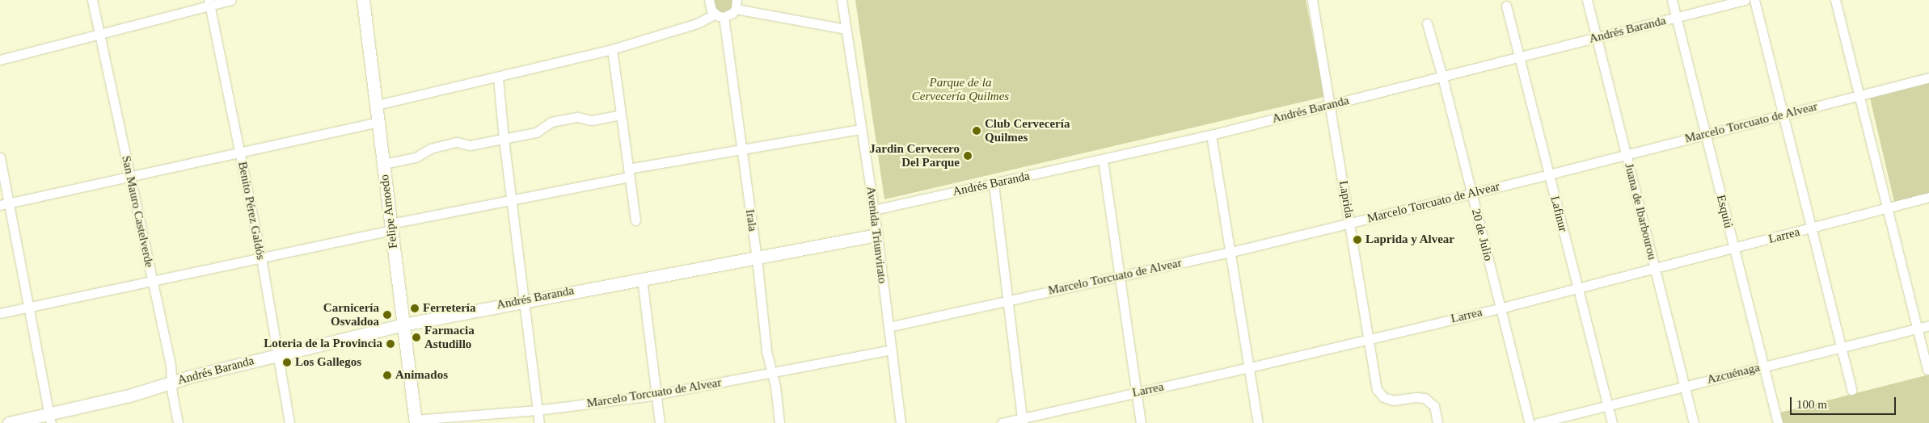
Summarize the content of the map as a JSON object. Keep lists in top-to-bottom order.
{
  "streets": {
    "main road": ["Andrés Baranda", "Felipe Amoedo"],
    "street": [
      "Marcelo Torcuato de Alvear",
      "Laprida",
      "Benito Pérez Galdós",
      "San Mauro Castelverde",
      "Juana de Ibarbourou",
      "Esquiú",
      "Lafinur",
      "Irala",
      "Avenida Triunvirato",
      "20 de Julio",
      "Larrea",
      "Azcuénaga"
    ]
  },
  "crossings": [
    ["Andrés Baranda", "Laprida"],
    ["Andrés Baranda", "Benito Pérez Galdós"],
    ["Andrés Baranda", "San Mauro Castelverde"],
    ["Andrés Baranda", "Felipe Amoedo"],
    ["Andrés Baranda", "Juana de Ibarbourou"],
    ["Andrés Baranda", "Esquiú"],
    ["Andrés Baranda", "Lafinur"],
    ["Andrés Baranda", "Irala"],
    ["Andrés Baranda", "Avenida Triunvirato"],
    ["Andrés Baranda", "20 de Julio"],
    ["Marcelo Torcuato de Alvear", "Laprida"],
    ["Marcelo Torcuato de Alvear", "Felipe Amoedo"],
    ["Marcelo Torcuato de Alvear", "Juana de Ibarbourou"],
    ["Marcelo Torcuato de Alvear", "Esquiú"],
    ["Marcelo Torcuato de Alvear", "Lafinur"],
    ["Marcelo Torcuato de Alvear", "Irala"],
    ["Marcelo Torcuato de Alvear", "Avenida Triunvirato"],
    ["Marcelo Torcuato de Alvear", "20 de Julio"],
    ["Laprida", "Larrea"],
    ["Juana de Ibarbourou", "Larrea"],
    ["Juana de Ibarbourou", "Azcuénaga"],
    ["Esquiú", "Larrea"],
    ["Esquiú", "Azcuénaga"],
    ["Lafinur", "Larrea"],
    ["Lafinur", "Azcuénaga"],
    ["20 de Julio", "Larrea"]
  ],
  "parks": ["Parque de la Cervecería Quilmes"],
  "places": [
    "Club Cervecería Quilmes",
    "Jardin Cervecero Del Parque",
    "Laprida y Alvear",
    "Ferretería",
    "Carnicería Osvaldoa",
    "Farmacia Astudillo",
    "Loteria de la Provincia",
    "Los Gallegos",
    "Animados"
  ],
  "scale_bar": "100 m"
}
